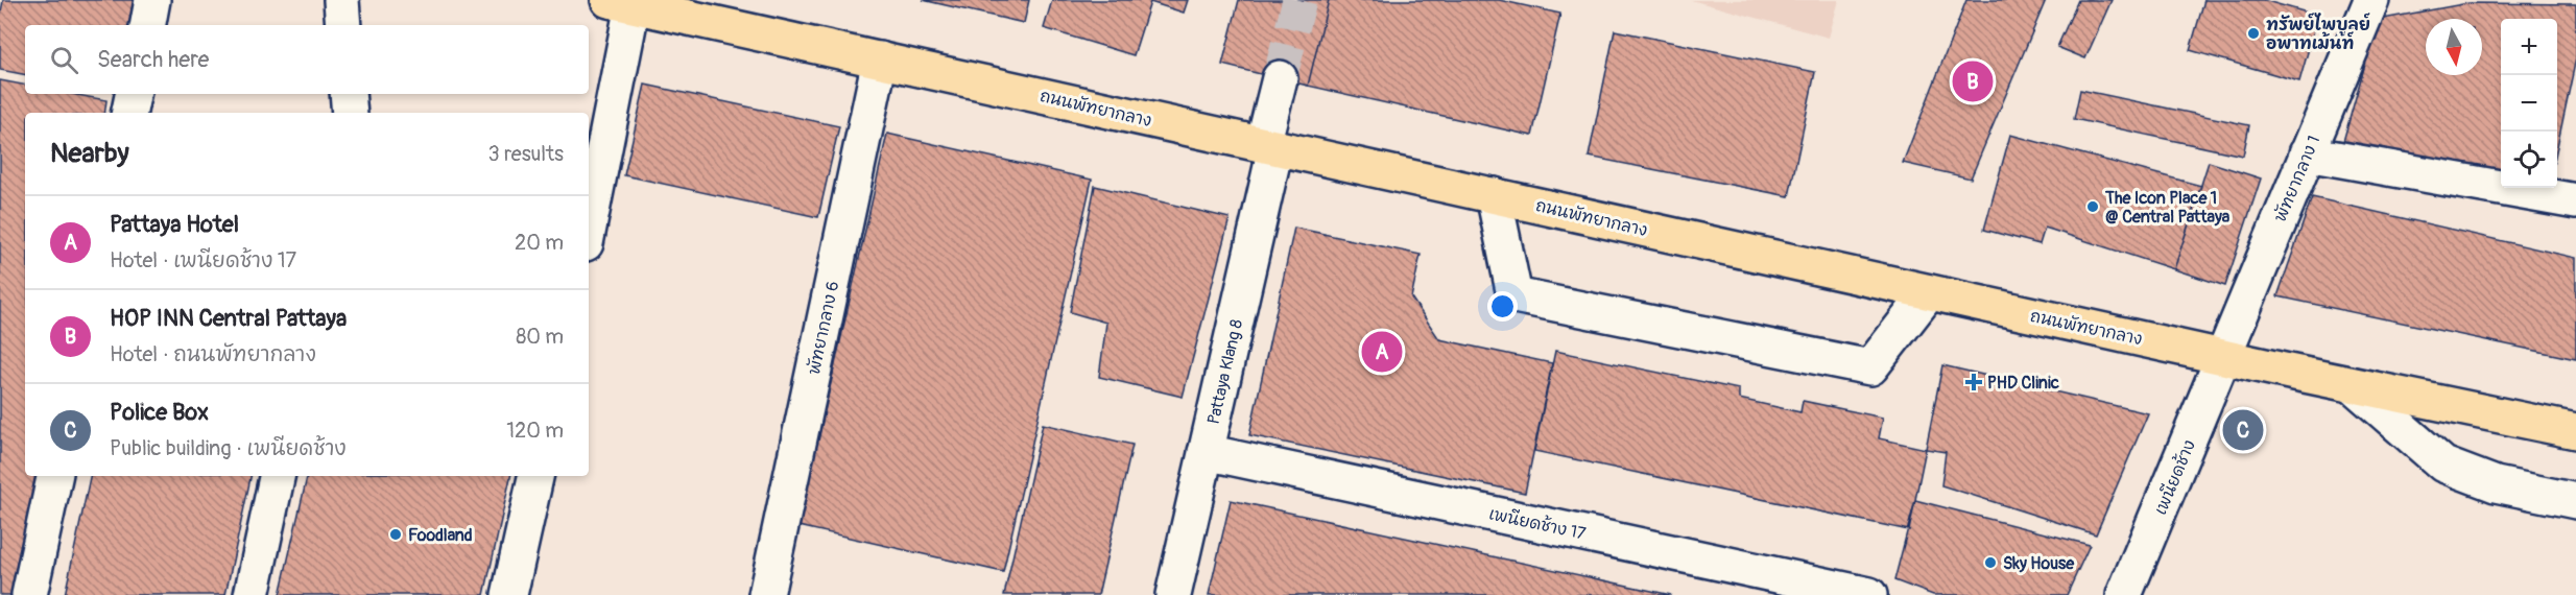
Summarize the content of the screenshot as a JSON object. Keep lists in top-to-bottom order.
{
  "streets": {
    "main road": ["ถนนพัทยากลาง"],
    "street": [
      "พัทยากลาง 1",
      "พัทยากลาง 6",
      "Pattaya Klang 8",
      "เพนียดช้าง",
      "เพนียดช้าง 17"
    ]
  },
  "crossings": [
    ["ถนนพัทยากลาง", "พัทยากลาง 1"],
    ["ถนนพัทยากลาง", "พัทยากลาง 6"],
    ["ถนนพัทยากลาง", "Pattaya Klang 8"],
    ["ถนนพัทยากลาง", "เพนียดช้าง"],
    ["พัทยากลาง 1", "เพนียดช้าง"],
    ["Pattaya Klang 8", "เพนียดช้าง 17"]
  ],
  "places": {
    "other": [
      "ทรัพย์ไพบูลย์ อพาทเม้นท์",
      "The Icon Place 1 @ Central Pattaya",
      "Foodland",
      "Sky House"
    ],
    "health": ["PHD Clinic"]
  },
  "north": "bottom",
  "page": {
    "map_buttons": ["+", "−"],
    "search": "Search here",
    "pins": ["B", "A", "C"],
    "heading": ["Nearby", "3 results"],
    "list": [
      {
        "mark": "A",
        "name": "Pattaya Hotel",
        "note": "Hotel · เพนียดช้าง 17",
        "value": "20 m"
      },
      {
        "mark": "B",
        "name": "HOP INN Central Pattaya",
        "note": "Hotel · ถนนพัทยากลาง",
        "value": "80 m"
      },
      {
        "mark": "C",
        "name": "Police Box",
        "note": "Public building · เพนียดช้าง",
        "value": "120 m"
      }
    ]
  }
}
